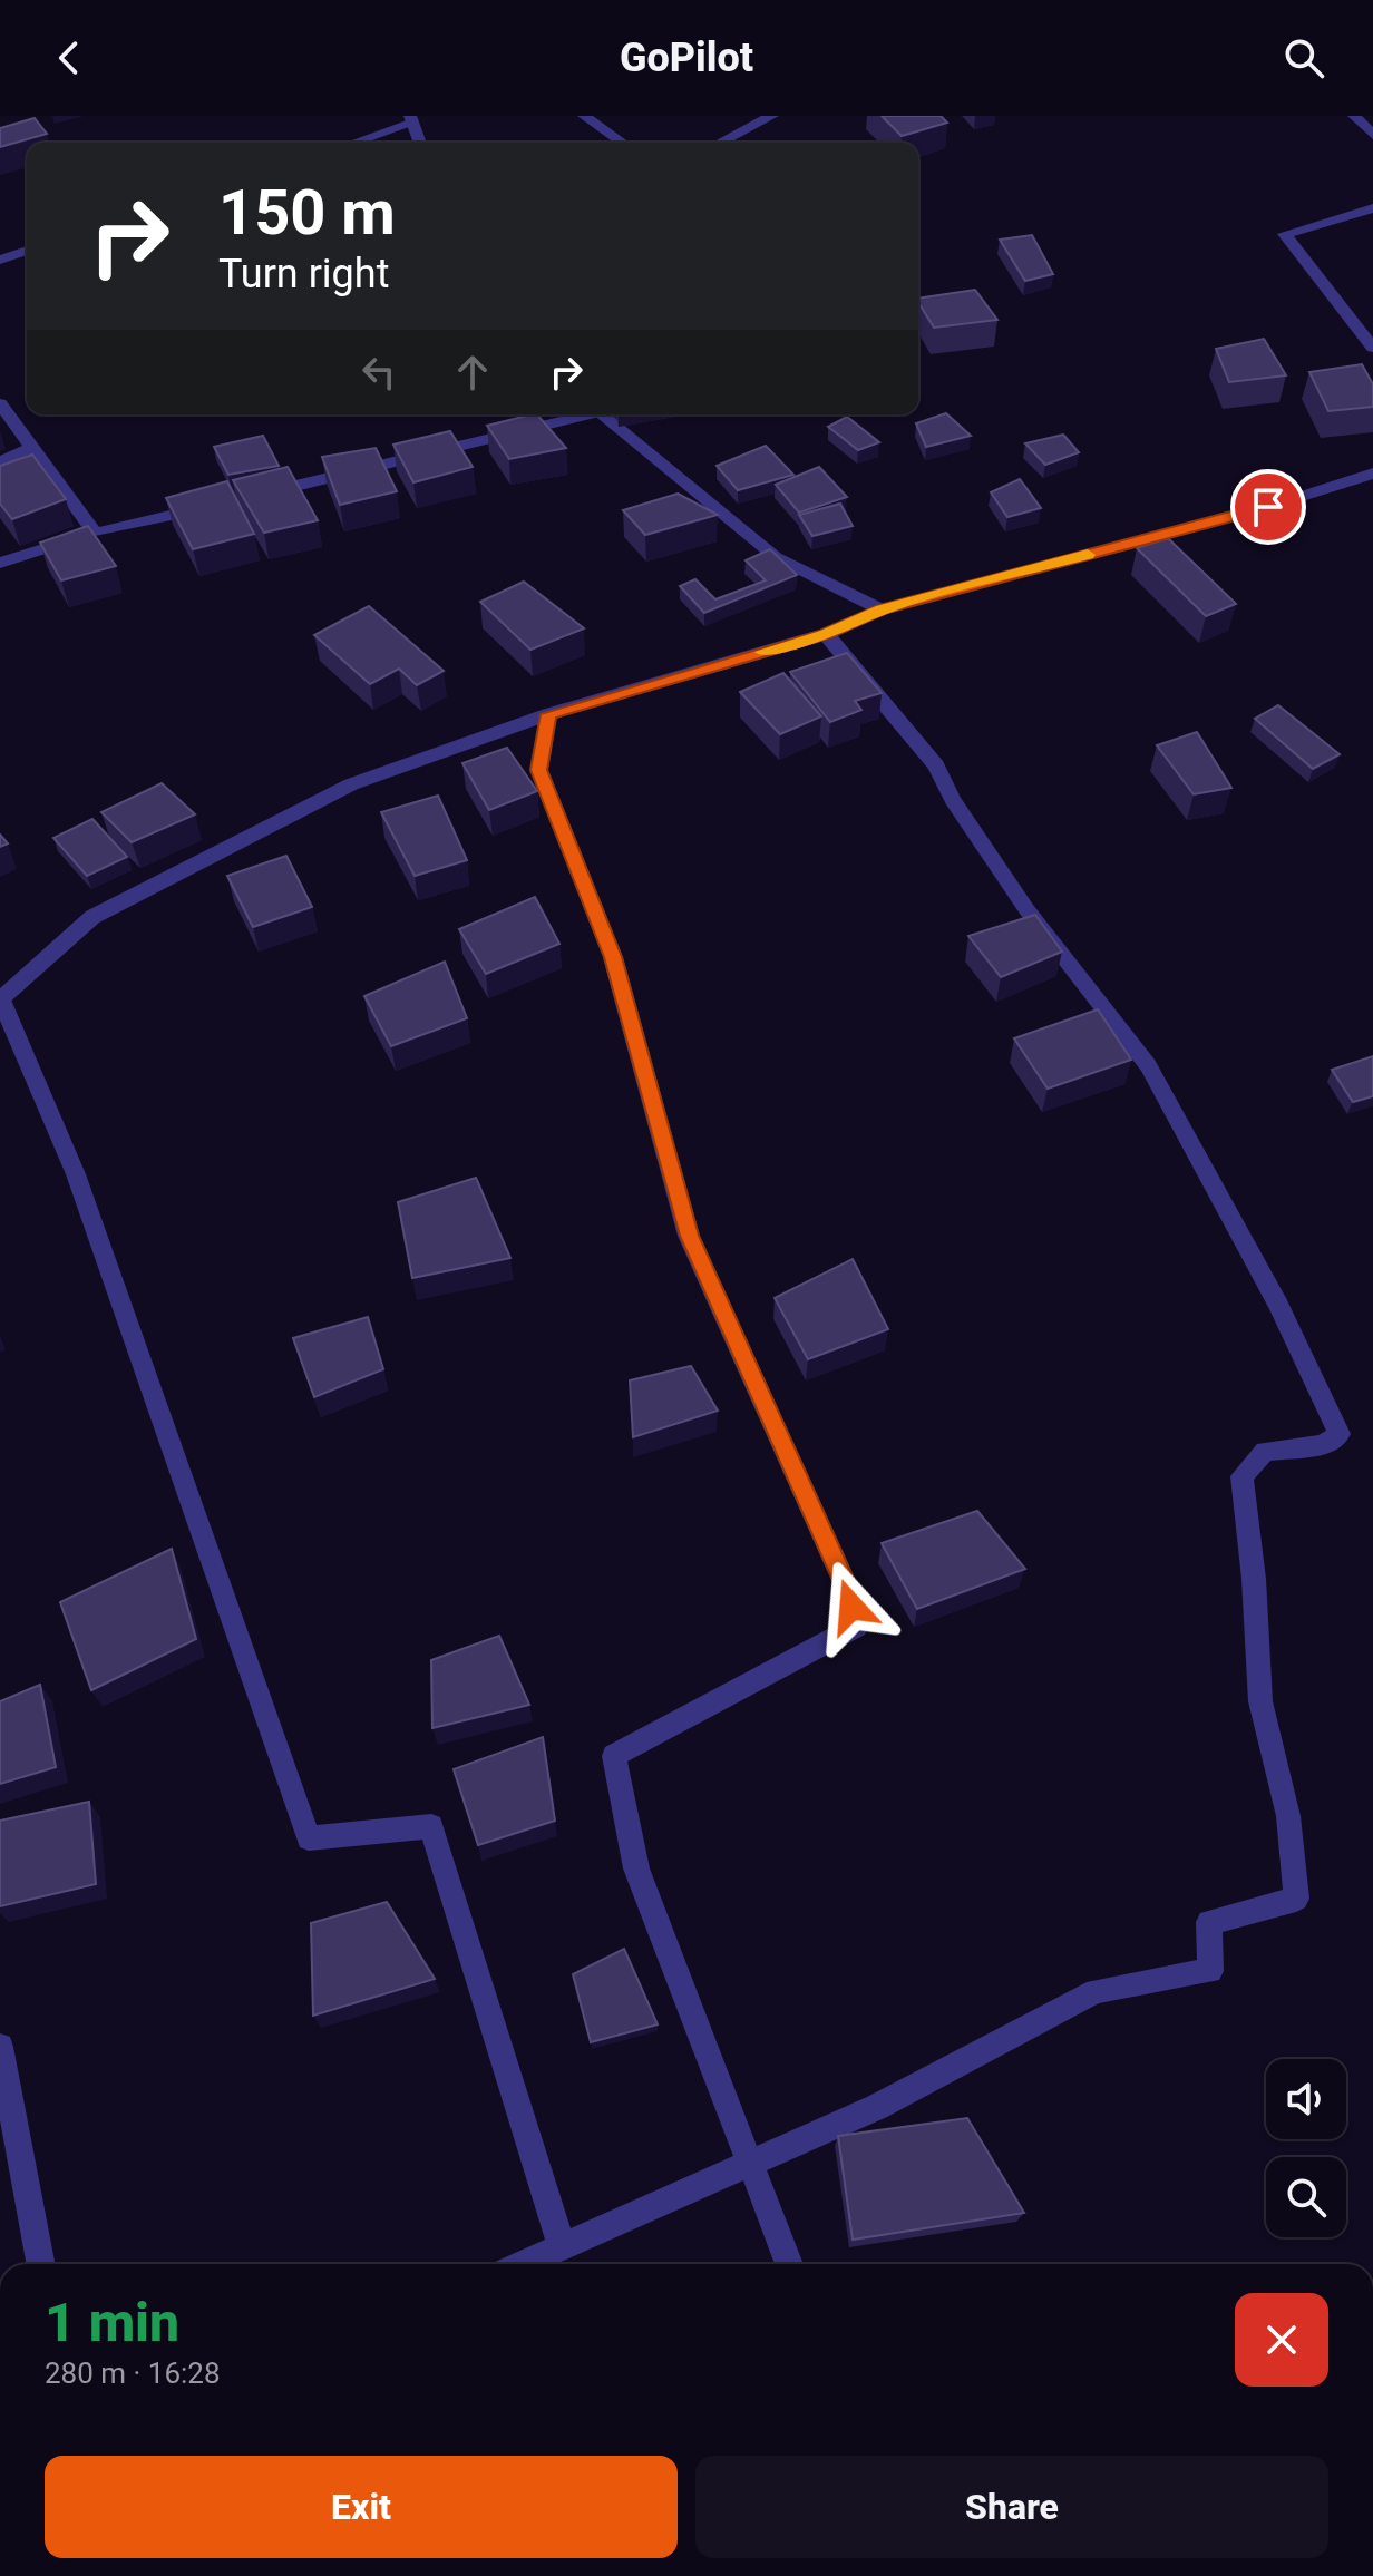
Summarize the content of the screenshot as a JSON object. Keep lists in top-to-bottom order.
{
  "page": {
    "header": "GoPilot",
    "turn": ["150 m", "Turn right"],
    "heading": ["1 min", "280 m · 16:28"],
    "buttons": ["Exit", "Share"]
  }
}
